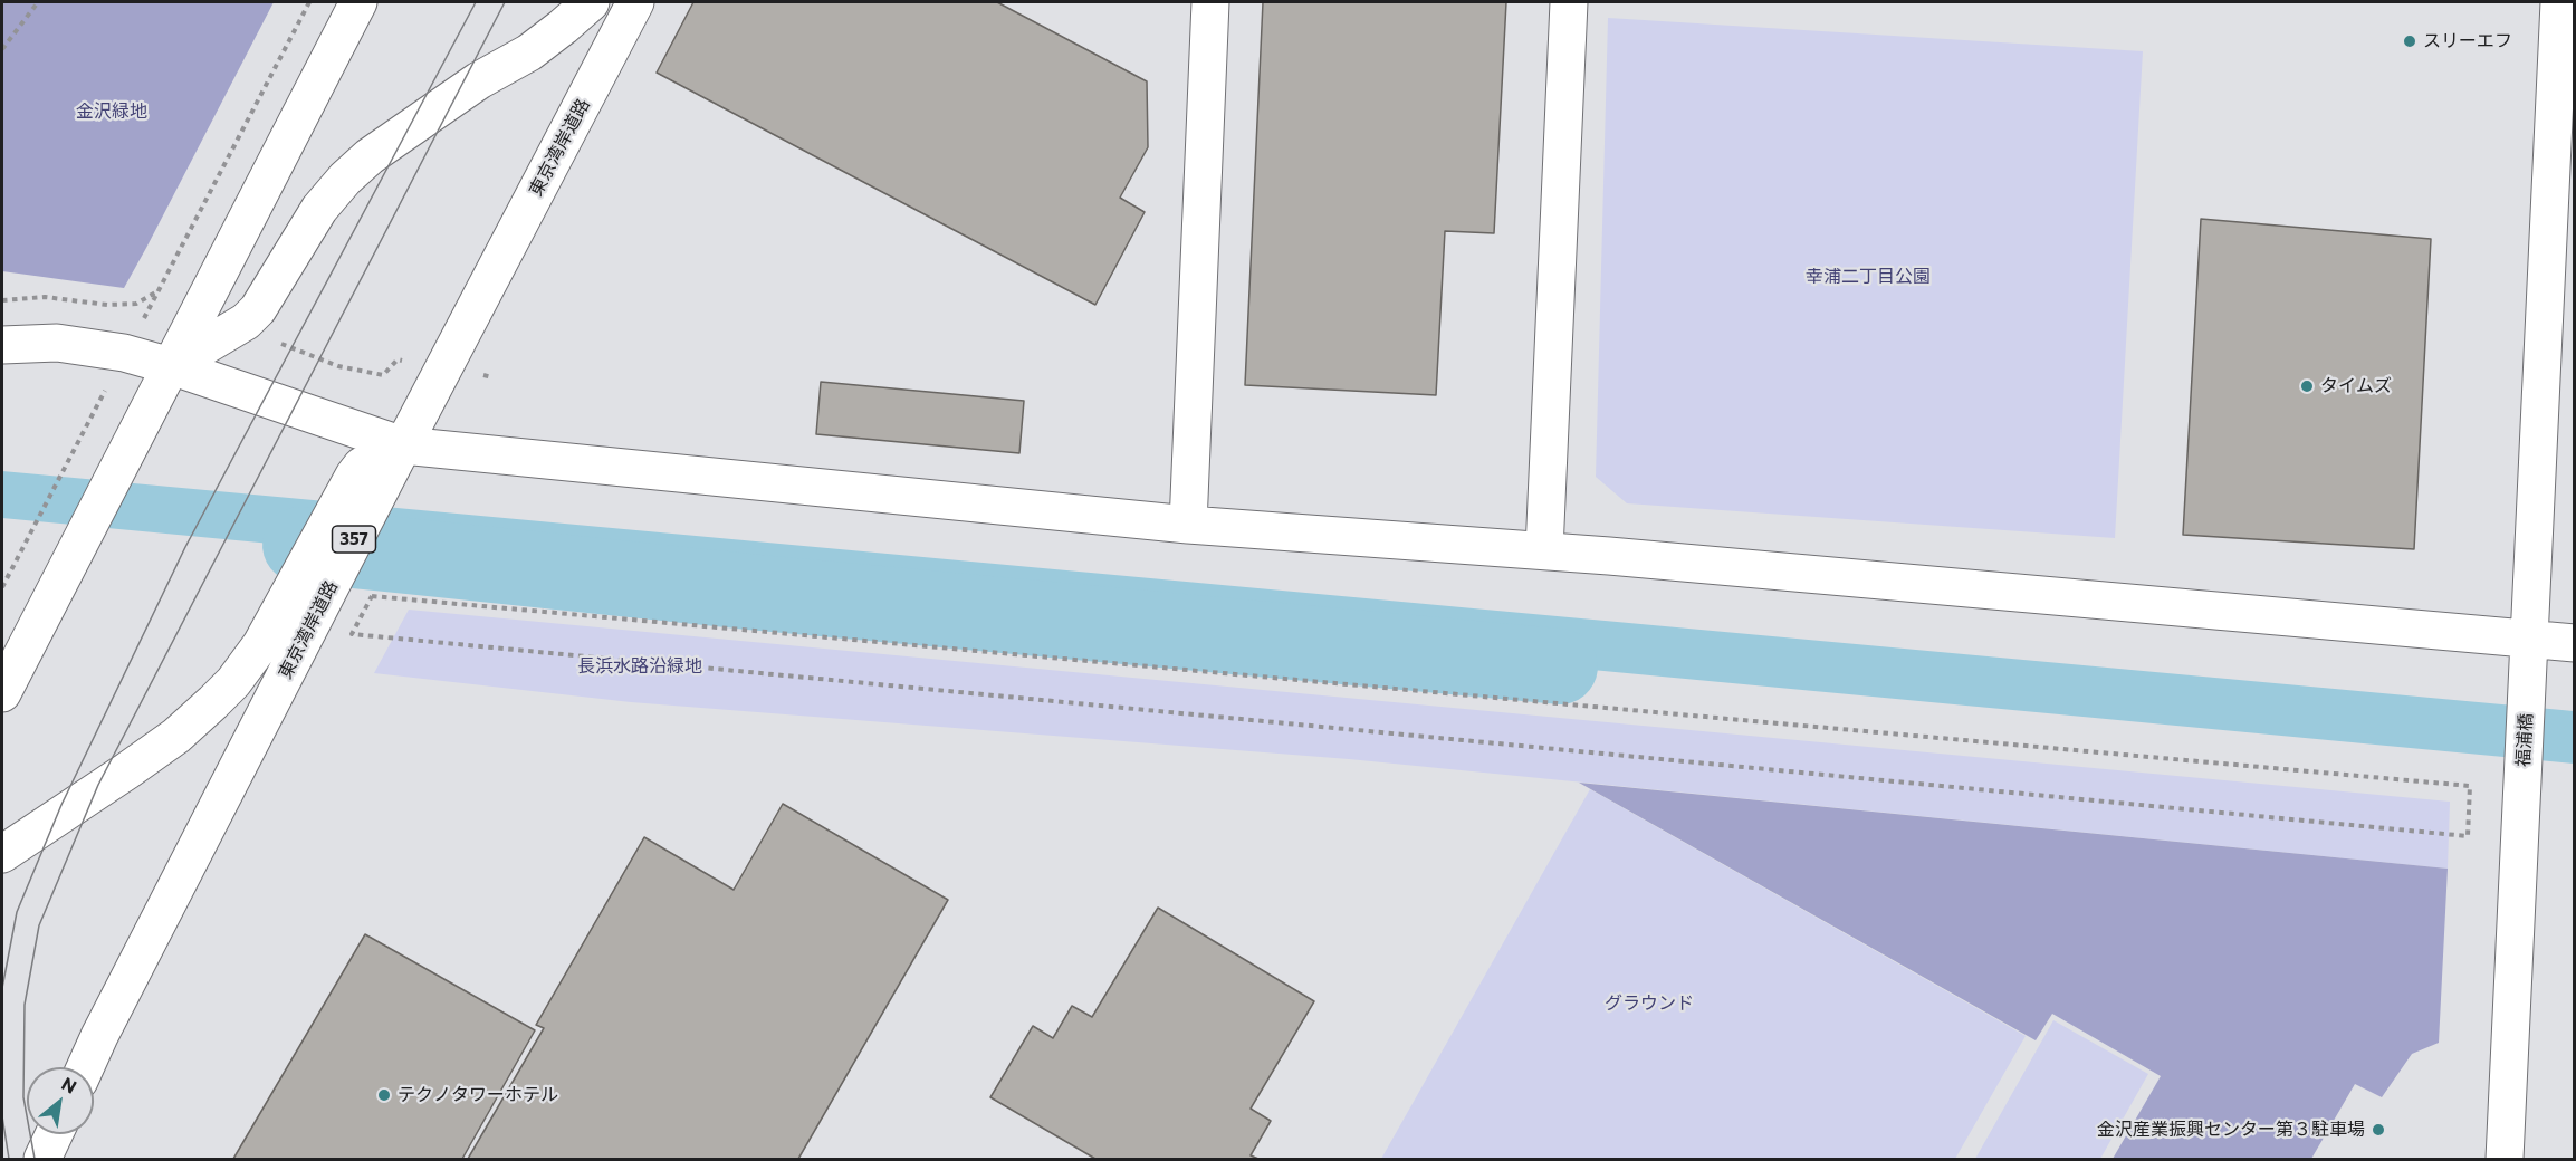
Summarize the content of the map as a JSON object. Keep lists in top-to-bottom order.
{
  "streets": {
    "main road": ["東京湾岸道路", "357", "福浦橋"]
  },
  "crossings": [
    ["東京湾岸道路", "357"]
  ],
  "parks": [
    "金沢緑地",
    "幸浦二丁目公園",
    "長浜水路沿緑地",
    "グラウンド"
  ],
  "places": [
    "スリーエフ",
    "タイムズ",
    "テクノタワーホテル",
    "金沢産業振興センター第３駐車場"
  ],
  "north": "top right"
}
